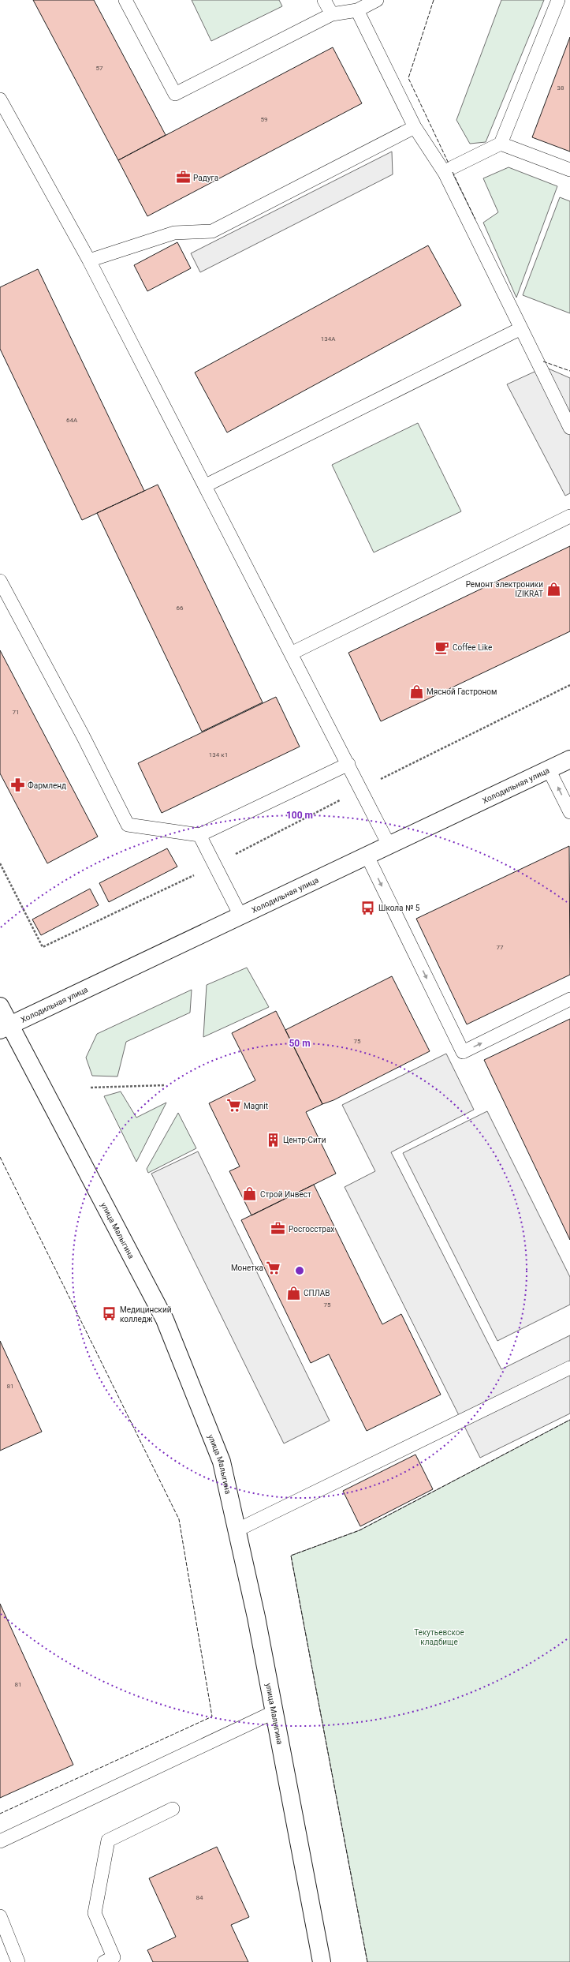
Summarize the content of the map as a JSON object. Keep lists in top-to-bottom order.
{
  "streets": {
    "street": ["Холодильная улица", "улица Малыгина"]
  },
  "crossings": [
    ["Холодильная улица", "улица Малыгина"]
  ],
  "parks": ["Текутьевское кладбище"],
  "places": {
    "office": ["Радуга", "Росгосстрах"],
    "shop": [
      "Ремонт электроники IZIKRAT",
      "Мясной Гастроном",
      "Строй Инвест",
      "СПЛАВ"
    ],
    "cafe": ["Coffee Like"],
    "pharmacy": ["Фармленд"],
    "bus stop": ["Школа № 5", "Медицинский колледж"],
    "supermarket": ["Magnit", "Монетка"],
    "building": ["Центр-Сити"]
  },
  "house_numbers": [
    "57",
    "38",
    "59",
    "134А",
    "64А",
    "66",
    "71",
    "134 к1",
    "77",
    "75",
    "75",
    "81",
    "81",
    "84"
  ],
  "rings": ["100 m", "50 m"]
}
